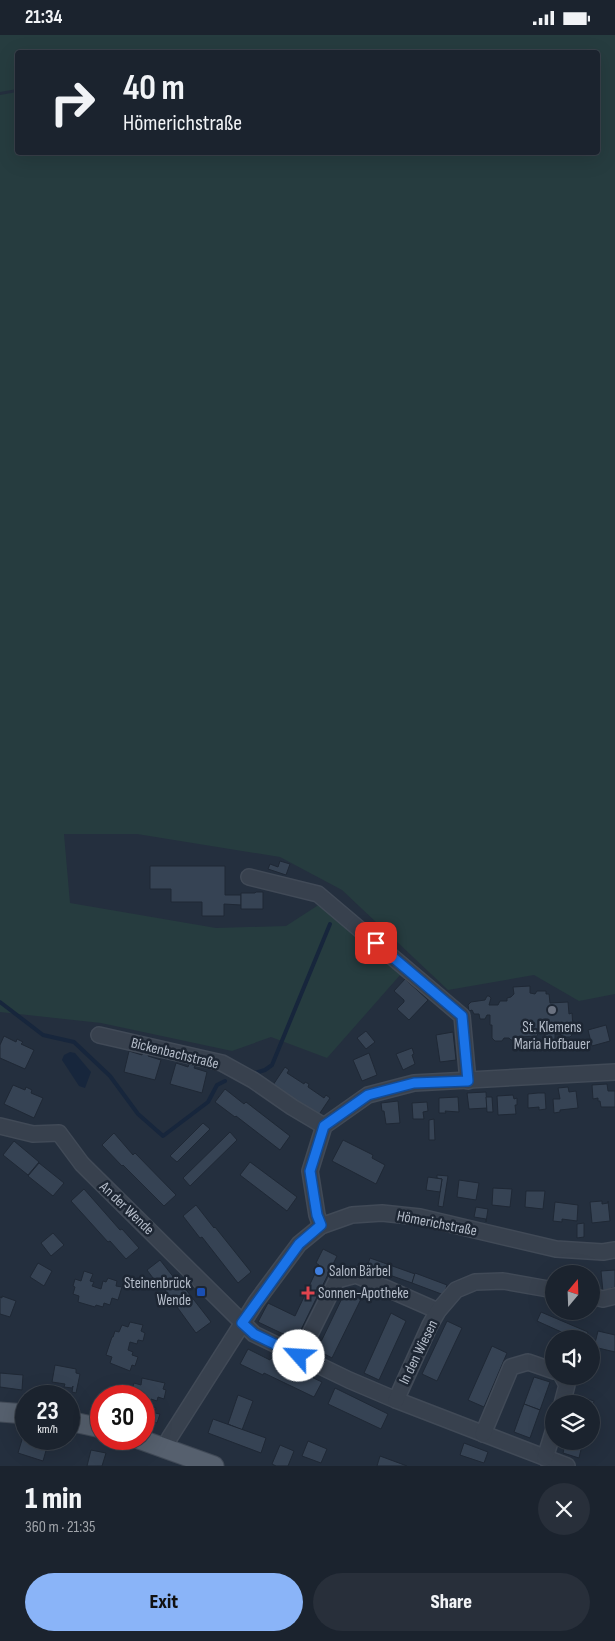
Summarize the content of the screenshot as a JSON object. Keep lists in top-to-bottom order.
{
  "streets": {
    "street": [
      "Bickenbachstraße",
      "An der Wende",
      "Hömerichstraße",
      "In den Wiesen"
    ]
  },
  "crossings": [
    ["An der Wende", "Hömerichstraße"],
    ["An der Wende", "In den Wiesen"],
    ["Hömerichstraße", "In den Wiesen"]
  ],
  "places": {
    "other": ["St. Klemens Maria Hofbauer", "Salon Bärbel"],
    "transit": ["Steinenbrück Wende"],
    "health": ["Sonnen-Apotheke"]
  },
  "north": "top",
  "page": {
    "status": "21:34",
    "turn": ["40 m", "Hömerichstraße"],
    "speed": "23 km/h",
    "limit": "30",
    "heading": ["1 min", "360 m · 21:35"],
    "buttons": ["Exit", "Share"]
  }
}
